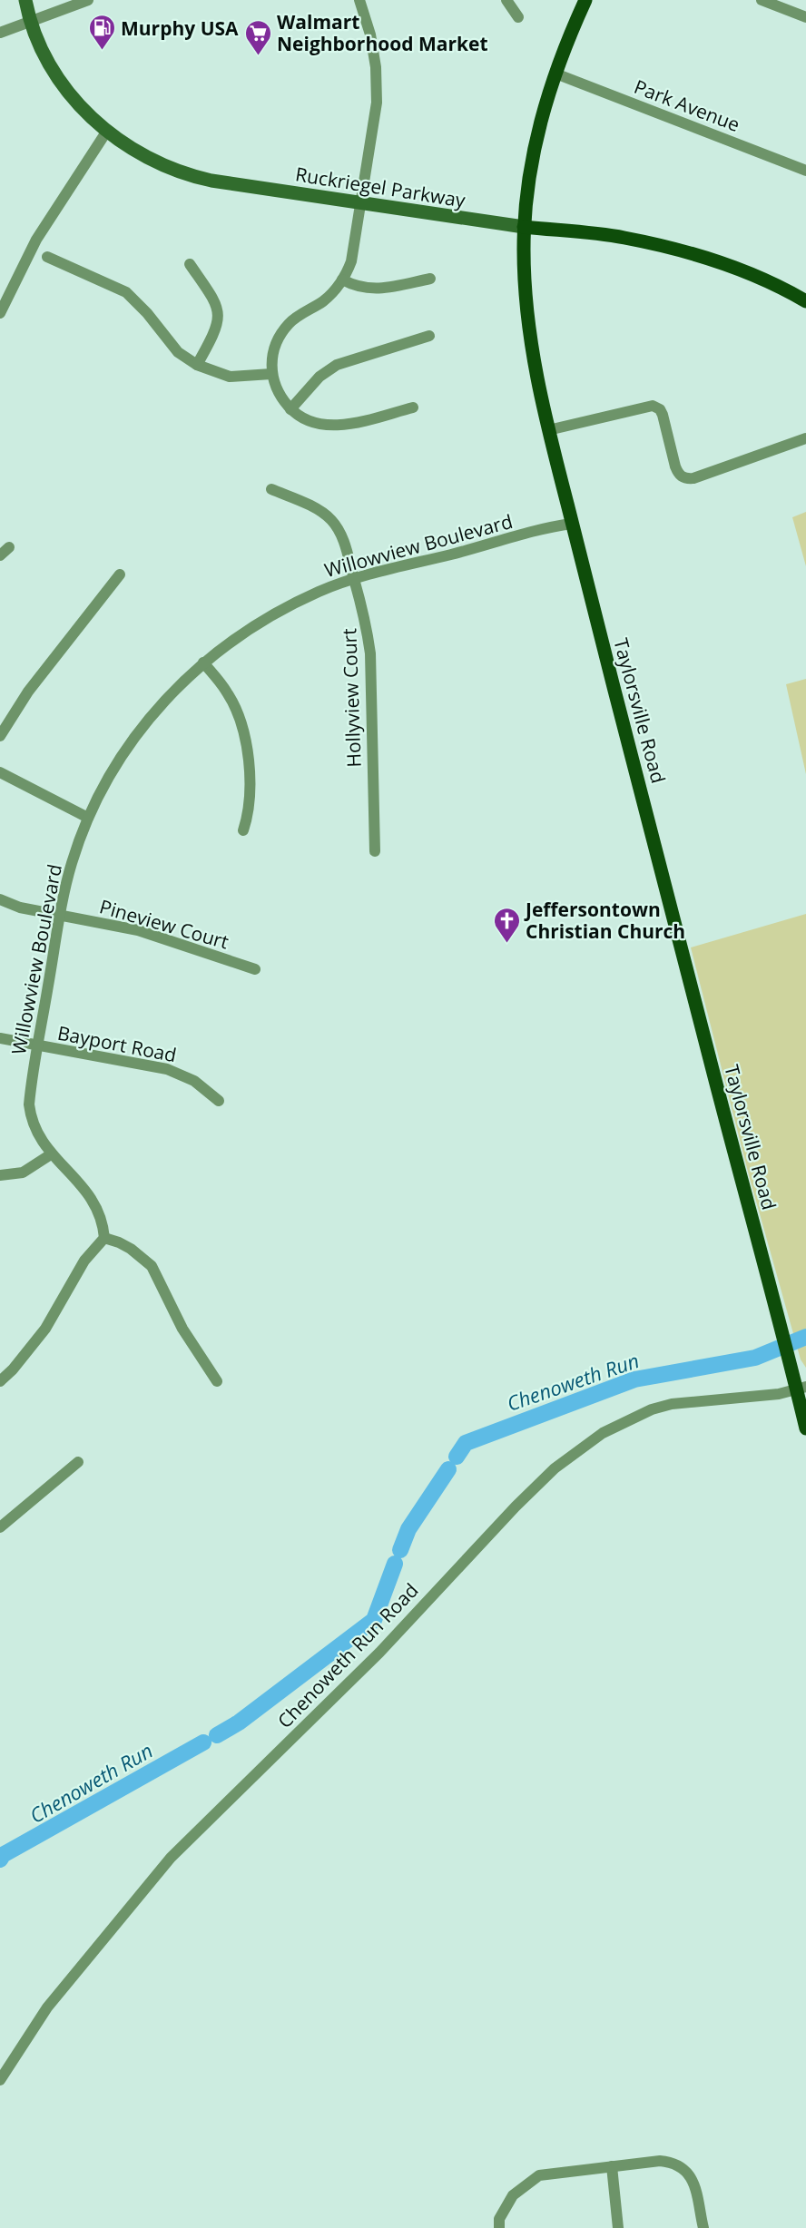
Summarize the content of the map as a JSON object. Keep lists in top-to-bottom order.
{
  "streets": {
    "main road": ["Ruckriegel Parkway", "Taylorsville Road"],
    "street": [
      "Park Avenue",
      "Willowview Boulevard",
      "Hollyview Court",
      "Pineview Court",
      "Bayport Road",
      "Chenoweth Run Road"
    ]
  },
  "crossings": [
    ["Park Avenue", "Taylorsville Road"],
    ["Ruckriegel Parkway", "Taylorsville Road"],
    ["Willowview Boulevard", "Hollyview Court"],
    ["Willowview Boulevard", "Taylorsville Road"],
    ["Willowview Boulevard", "Pineview Court"],
    ["Willowview Boulevard", "Bayport Road"],
    ["Taylorsville Road", "Chenoweth Run Road"]
  ],
  "water": ["Chenoweth Run"],
  "places": {
    "fuel station": ["Murphy USA"],
    "supermarket": ["Walmart Neighborhood Market"],
    "church": ["Jeffersontown Christian Church"]
  }
}
